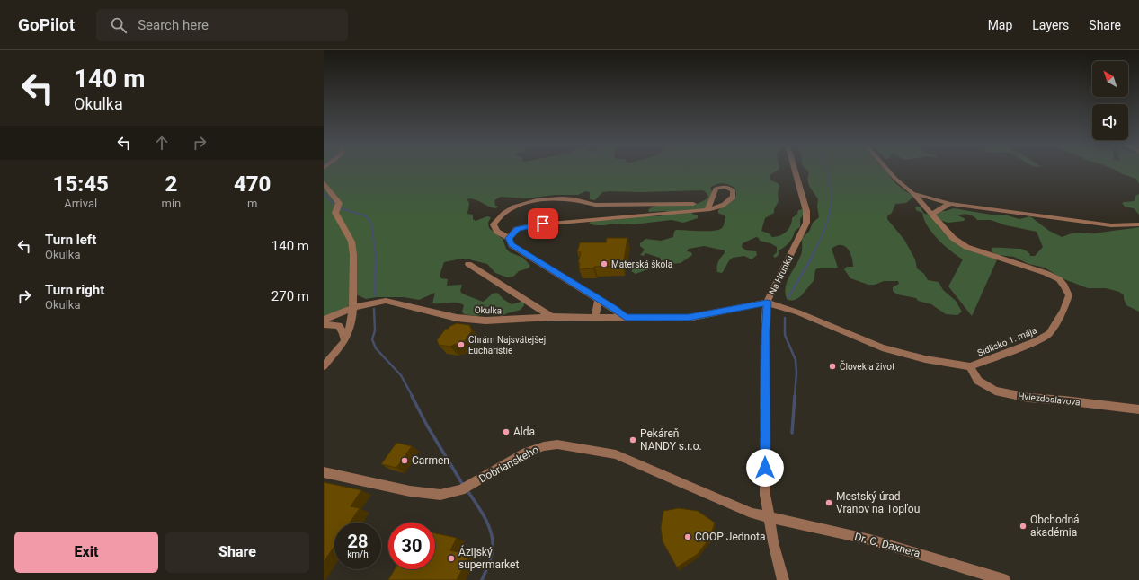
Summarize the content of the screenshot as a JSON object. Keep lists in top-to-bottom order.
{
  "streets": {
    "street": [
      "Na Hrunku",
      "Okulka",
      "Sídlisko 1. mája",
      "Hviezdoslavova",
      "Dobrianskeho",
      "Dr. C. Daxnera"
    ]
  },
  "crossings": [
    ["Na Hrunku", "Okulka"],
    ["Na Hrunku", "Sídlisko 1. mája"],
    ["Na Hrunku", "Dobrianskeho"],
    ["Na Hrunku", "Dr. C. Daxnera"],
    ["Okulka", "Sídlisko 1. mája"],
    ["Sídlisko 1. mája", "Hviezdoslavova"],
    ["Dobrianskeho", "Dr. C. Daxnera"]
  ],
  "places": [
    "Materská škola",
    "Chrám Najsvätejšej Eucharistie",
    "Človek a život",
    "Alda",
    "Pekáreň NANDY s.r.o.",
    "Carmen",
    "Mestský úrad Vranov na Topľou",
    "Obchodná akadémia",
    "COOP Jednota",
    "Ázijský supermarket"
  ],
  "north": "top left",
  "page": {
    "header": "GoPilot",
    "search": "Search here",
    "nav": ["Map", "Layers", "Share"],
    "turn": ["140 m", "Okulka"],
    "eta": [
      "15:45",
      "Arrival",
      "2",
      "min",
      "470",
      "m"
    ],
    "list": [
      {
        "name": "Turn left",
        "note": "Okulka",
        "value": "140 m"
      },
      {
        "name": "Turn right",
        "note": "Okulka",
        "value": "270 m"
      }
    ],
    "speed": "28 km/h",
    "limit": "30",
    "buttons": ["Exit", "Share"]
  }
}
